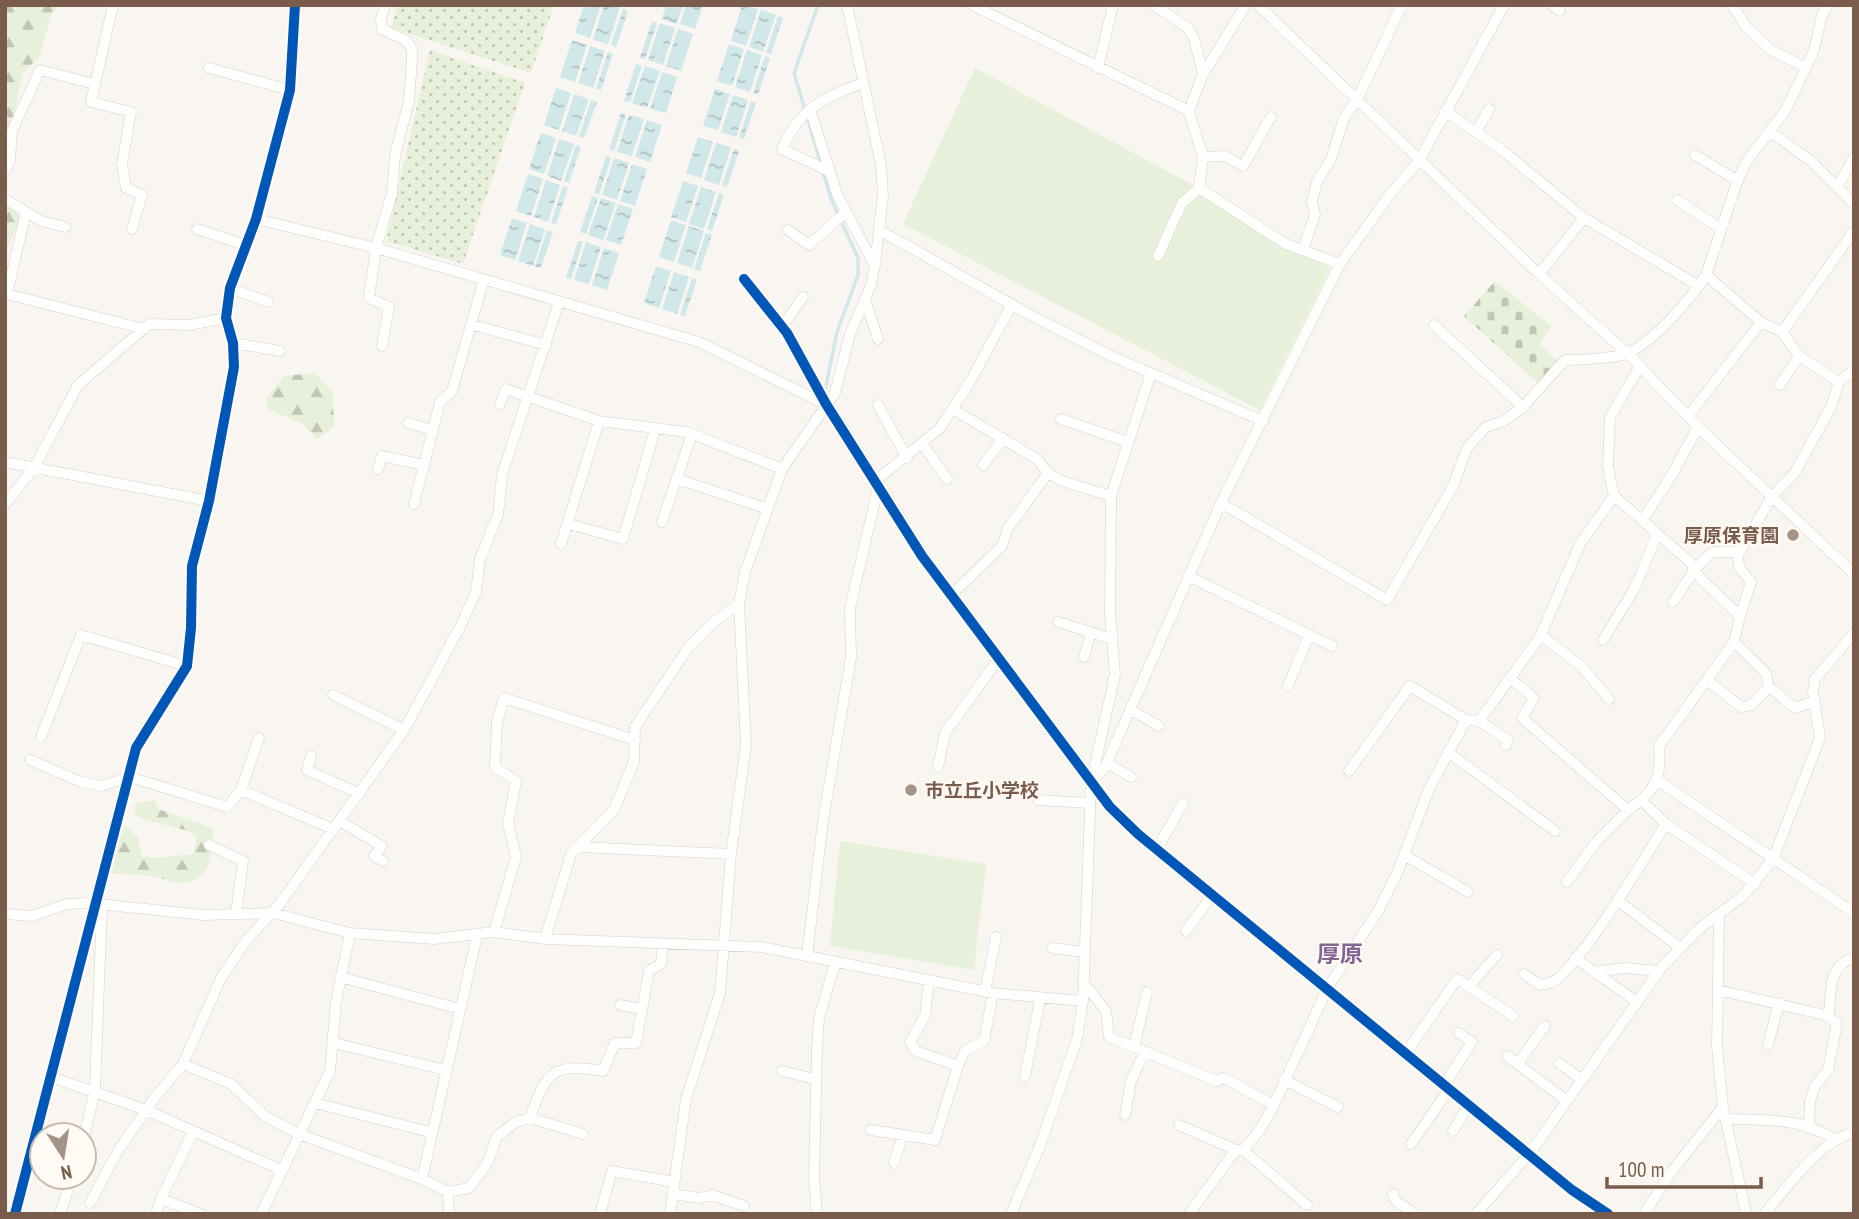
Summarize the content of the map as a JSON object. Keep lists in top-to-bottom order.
{
  "districts": ["厚原"],
  "places": ["厚原保育園", "市立丘小学校"],
  "scale_bar": "100 m",
  "north": "bottom"
}
